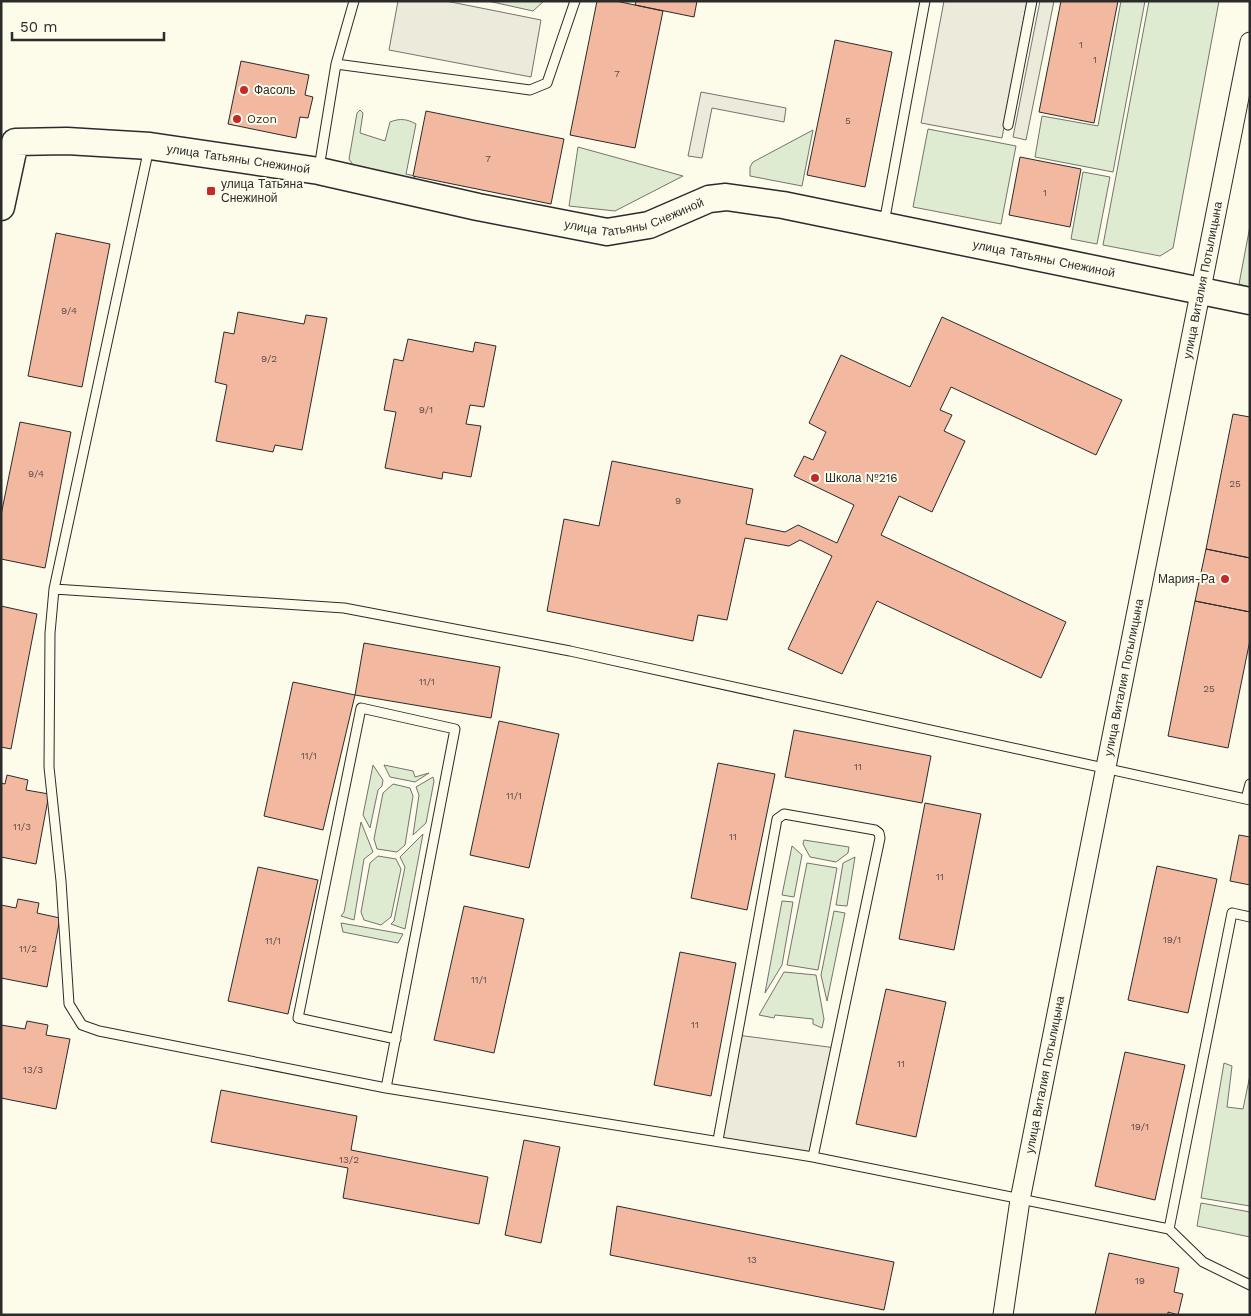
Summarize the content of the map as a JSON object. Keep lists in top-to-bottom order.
{
  "streets": {
    "street": ["улица Татьяны Снежиной", "улица Виталия Потылицына"]
  },
  "crossings": [
    ["улица Татьяны Снежиной", "улица Виталия Потылицына"]
  ],
  "places": {
    "other": [
      "Фасоль",
      "Ozon",
      "Школа №216",
      "Мария-Ра"
    ],
    "transit": ["улица Татьяна Снежиной"]
  },
  "house_numbers": [
    "1",
    "1",
    "7",
    "5",
    "7",
    "1",
    "9/4",
    "9/2",
    "9/1",
    "9/4",
    "25",
    "9",
    "11/1",
    "25",
    "11/1",
    "11",
    "11/1",
    "11/3",
    "11",
    "11",
    "19/1",
    "11/1",
    "11/2",
    "11/1",
    "11",
    "11",
    "13/3",
    "19/1",
    "13/2",
    "13",
    "19"
  ],
  "scale_bar": "50 m"
}
